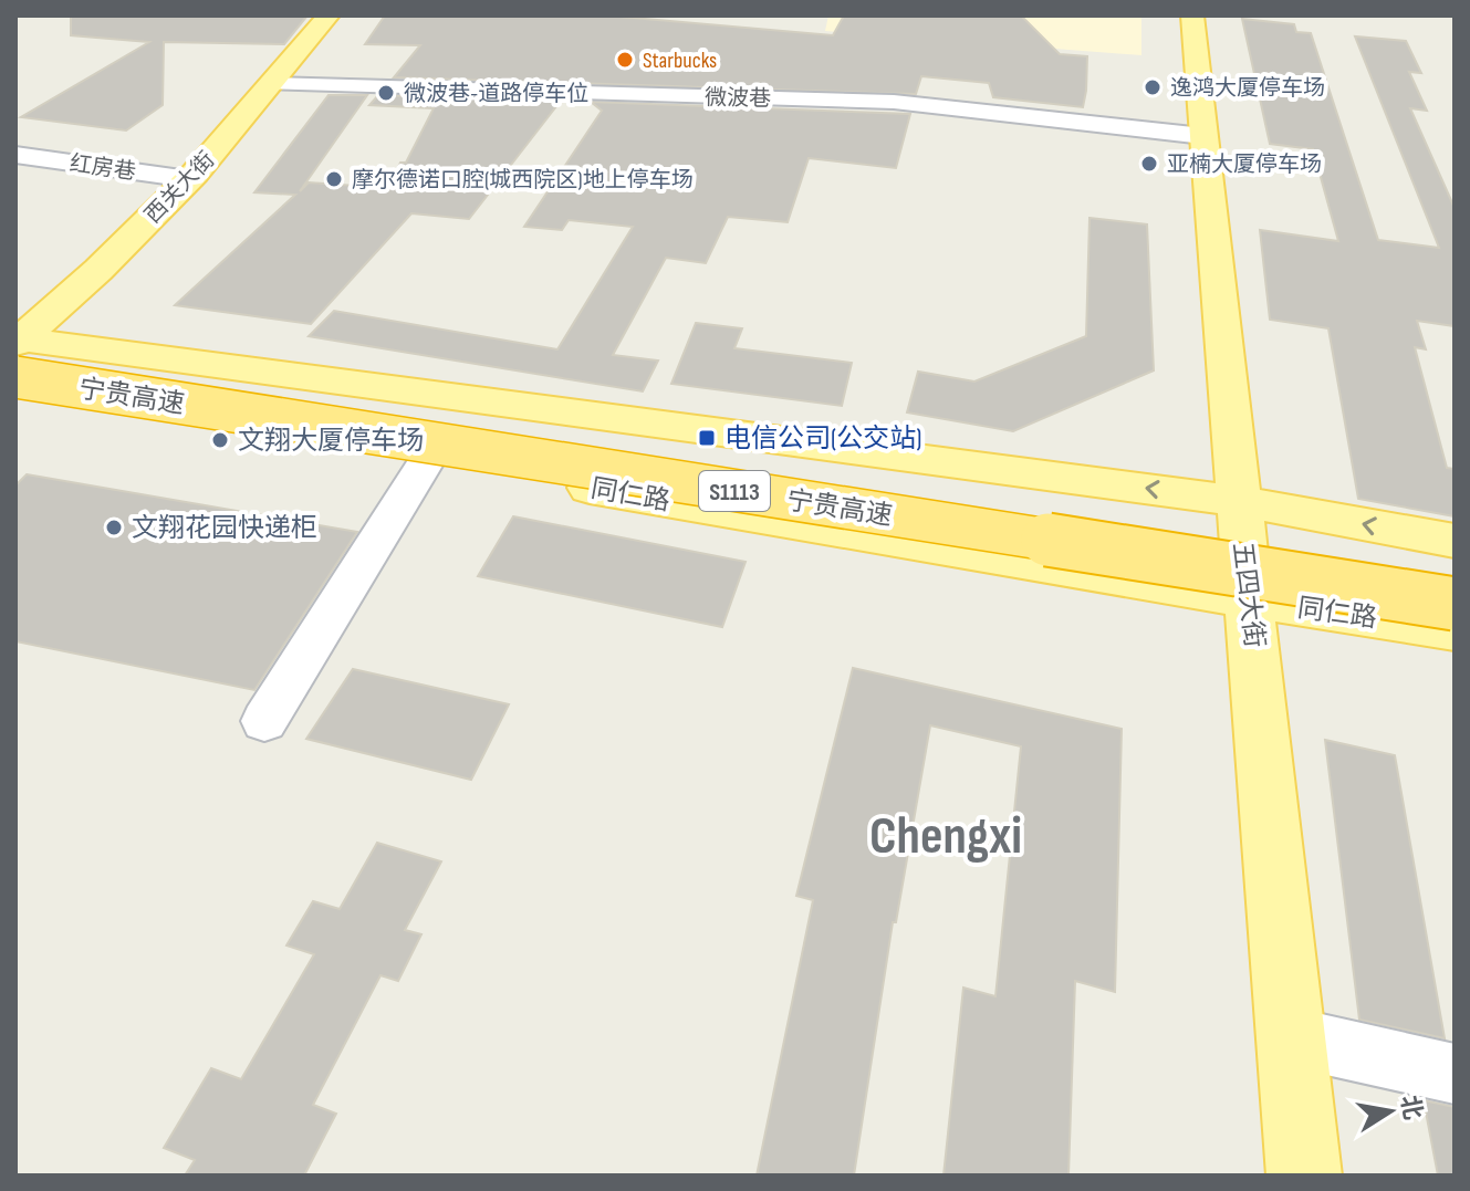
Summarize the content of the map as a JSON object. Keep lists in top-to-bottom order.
{
  "streets": {
    "highway": ["宁贵高速", "S1113"],
    "main road": ["西关大街", "同仁路", "五四大街"],
    "street": ["微波巷", "红房巷"]
  },
  "crossings": [
    ["微波巷", "西关大街"],
    ["微波巷", "五四大街"],
    ["红房巷", "西关大街"],
    ["西关大街", "宁贵高速"],
    ["同仁路", "五四大街"]
  ],
  "districts": ["Chengxi"],
  "places": {
    "other": [
      "Starbucks",
      "逸鸿大厦停车场",
      "微波巷-道路停车位",
      "亚楠大厦停车场",
      "摩尔德诺口腔(城西院区)地上停车场",
      "文翔大厦停车场",
      "文翔花园快递柜"
    ],
    "transit": ["电信公司(公交站)"]
  },
  "north": "right"
}
